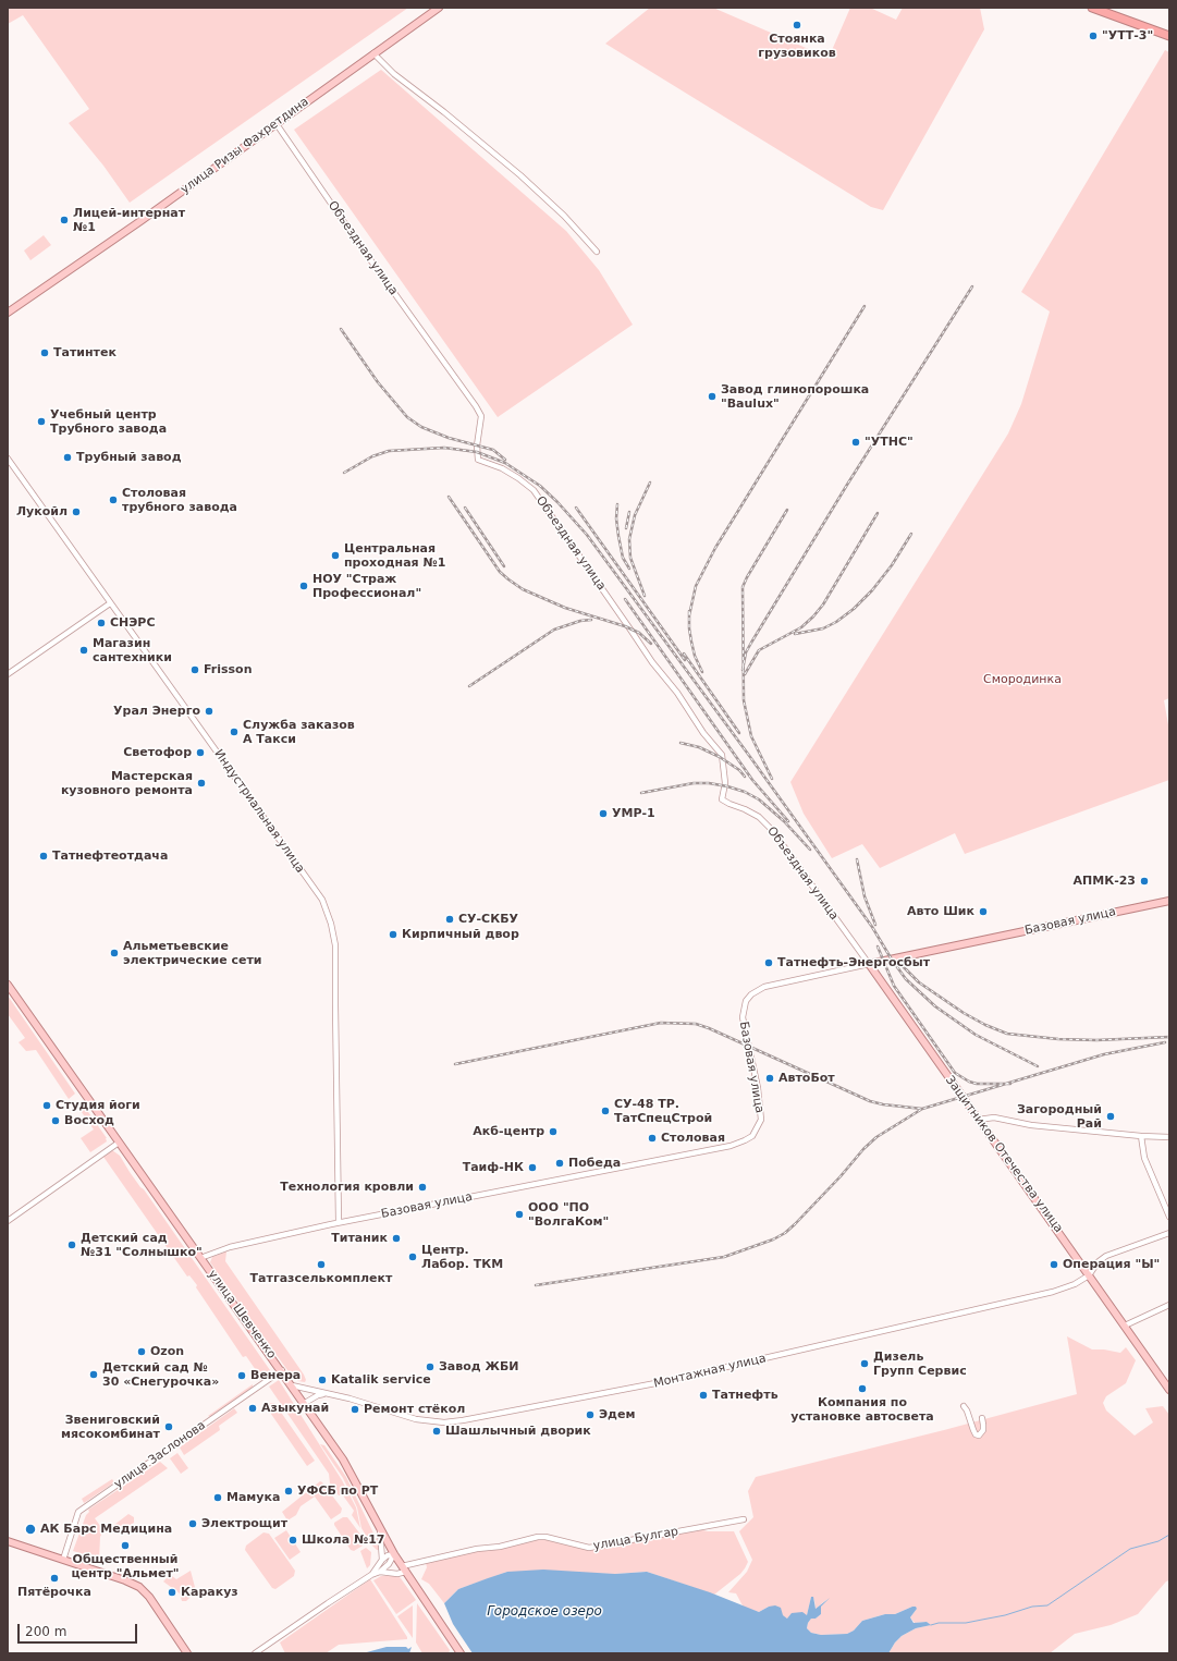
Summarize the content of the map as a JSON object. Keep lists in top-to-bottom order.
{
  "streets": {
    "main road": [
      "улица Ризы Фахретдина",
      "Базовая улица",
      "Защитников Отечества улица",
      "улица Шевченко"
    ],
    "street": [
      "Объездная улица",
      "Индустриальная улица",
      "Монтажная улица",
      "улица Заслонова",
      "улица Булгар"
    ]
  },
  "crossings": [
    ["улица Ризы Фахретдина", "Объездная улица"],
    ["Объездная улица", "Базовая улица"],
    ["Объездная улица", "Защитников Отечества улица"],
    ["Индустриальная улица", "Базовая улица"],
    ["Базовая улица", "Защитников Отечества улица"],
    ["Базовая улица", "улица Шевченко"],
    ["Защитников Отечества улица", "Монтажная улица"],
    ["улица Шевченко", "Монтажная улица"],
    ["улица Шевченко", "улица Заслонова"],
    ["улица Шевченко", "улица Булгар"]
  ],
  "water": ["Городское озеро"],
  "parks": ["Смородинка"],
  "places": [
    "Стоянка грузовиков",
    "\"УТТ-3\"",
    "Лицей-интернат №1",
    "Татинтек",
    "Завод глинопорошка \"Baulux\"",
    "Учебный центр Трубного завода",
    "\"УТНС\"",
    "Трубный завод",
    "Столовая трубного завода",
    "Лукойл",
    "Центральная проходная №1",
    "НОУ \"Страж Профессионал\"",
    "СНЭРС",
    "Магазин сантехники",
    "Frisson",
    "Урал Энерго",
    "Служба заказов А Такси",
    "Светофор",
    "Мастерская кузовного ремонта",
    "УМР-1",
    "Татнефтеотдача",
    "АПМК-23",
    "Авто Шик",
    "СУ-СКБУ",
    "Кирпичный двор",
    "Альметьевские электрические сети",
    "Татнефть-Энергосбыт",
    "АвтоБот",
    "Студия йоги",
    "СУ-48 ТР. ТатСпецСтрой",
    "Загородный Рай",
    "Восход",
    "Акб-центр",
    "Столовая",
    "Победа",
    "Таиф-НК",
    "Технология кровли",
    "ООО \"ПО \"ВолгаКом\"",
    "Титаник",
    "Детский сад №31 \"Солнышко\"",
    "Центр. Лабор. ТКМ",
    "Татгазселькомплект",
    "Операция \"Ы\"",
    "Ozon",
    "Дизель Групп Сервис",
    "Завод ЖБИ",
    "Детский сад № 30 «Снегурочка»",
    "Венера",
    "Katalik service",
    "Компания по установке автосвета",
    "Татнефть",
    "Азыкунай",
    "Ремонт стёкол",
    "Эдем",
    "Звениговский мясокомбинат",
    "Шашлычный дворик",
    "УФСБ по РТ",
    "Мамука",
    "Электрощит",
    "АК Барс Медицина",
    "Школа №17",
    "Общественный центр \"Альмет\"",
    "Пятёрочка",
    "Каракуз"
  ],
  "scale_bar": "200 m"
}
